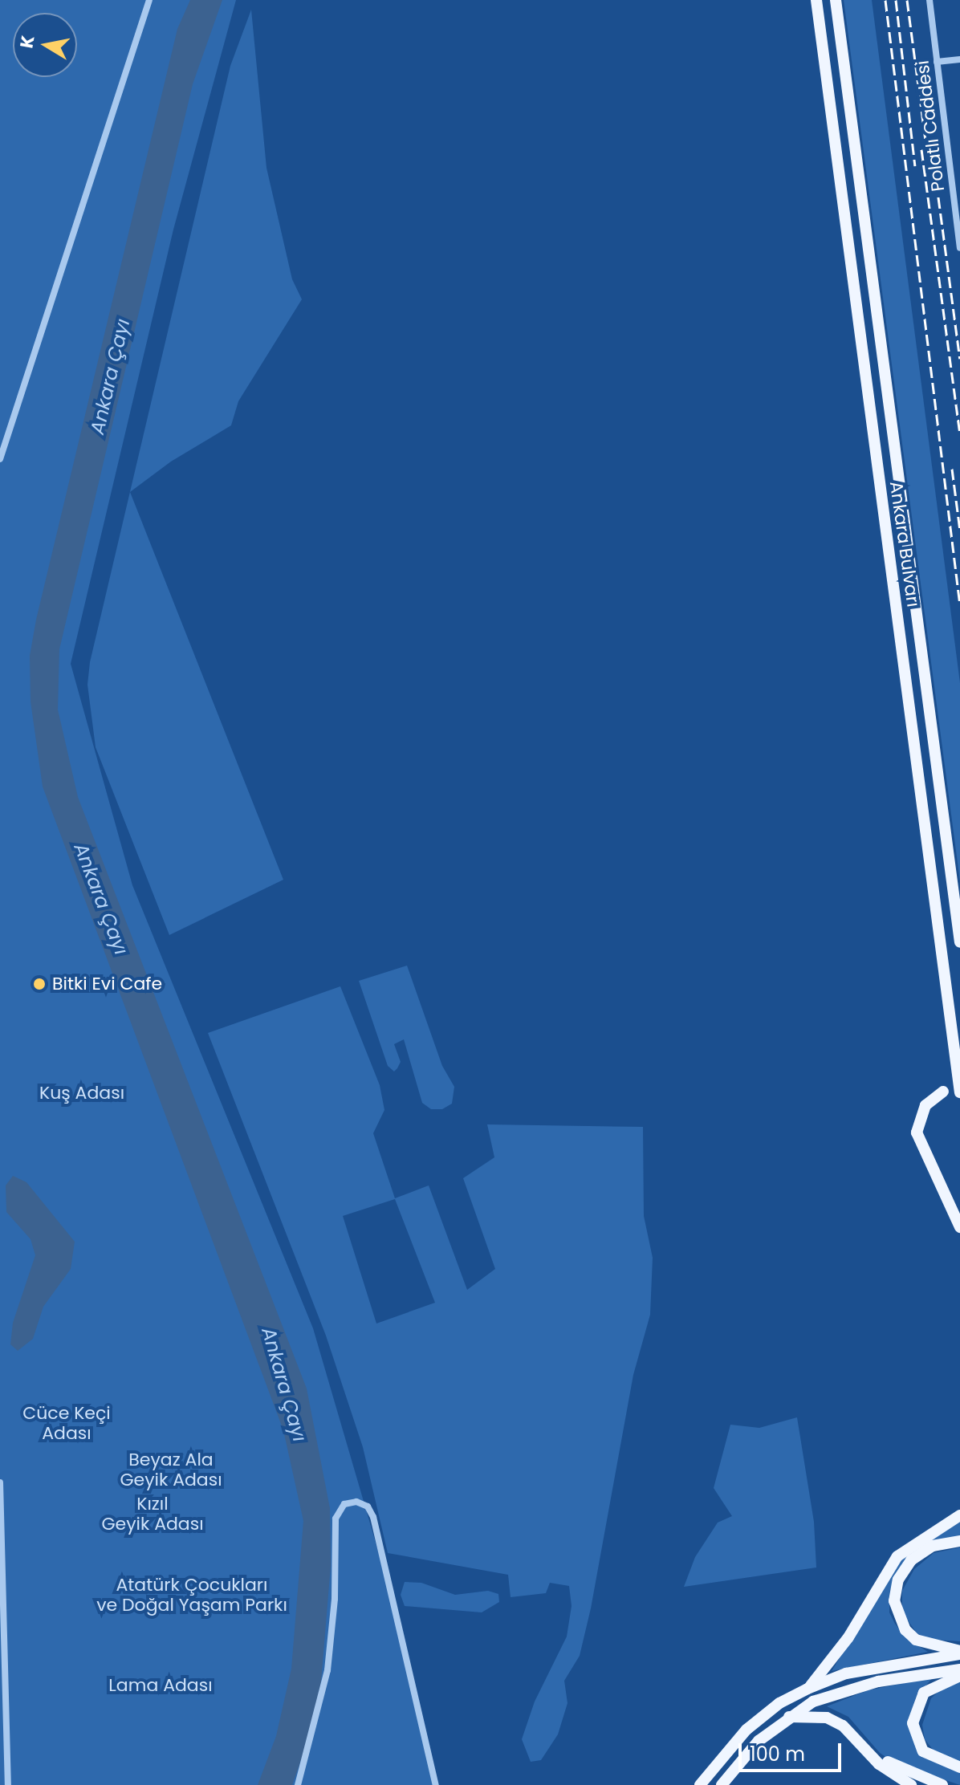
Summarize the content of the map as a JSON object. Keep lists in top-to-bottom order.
{
  "streets": {
    "main road": ["Ankara Bulvarı"],
    "street": ["Polatlı Caddesi"]
  },
  "water": ["Ankara Çayı"],
  "parks": [
    "Kuş Adası",
    "Cüce Keçi Adası",
    "Beyaz Ala Geyik Adası",
    "Kızıl Geyik Adası",
    "Atatürk Çocukları ve Doğal Yaşam Parkı",
    "Lama Adası"
  ],
  "places": ["Bitki Evi Cafe"],
  "scale_bar": "100 m",
  "north": "left"
}
